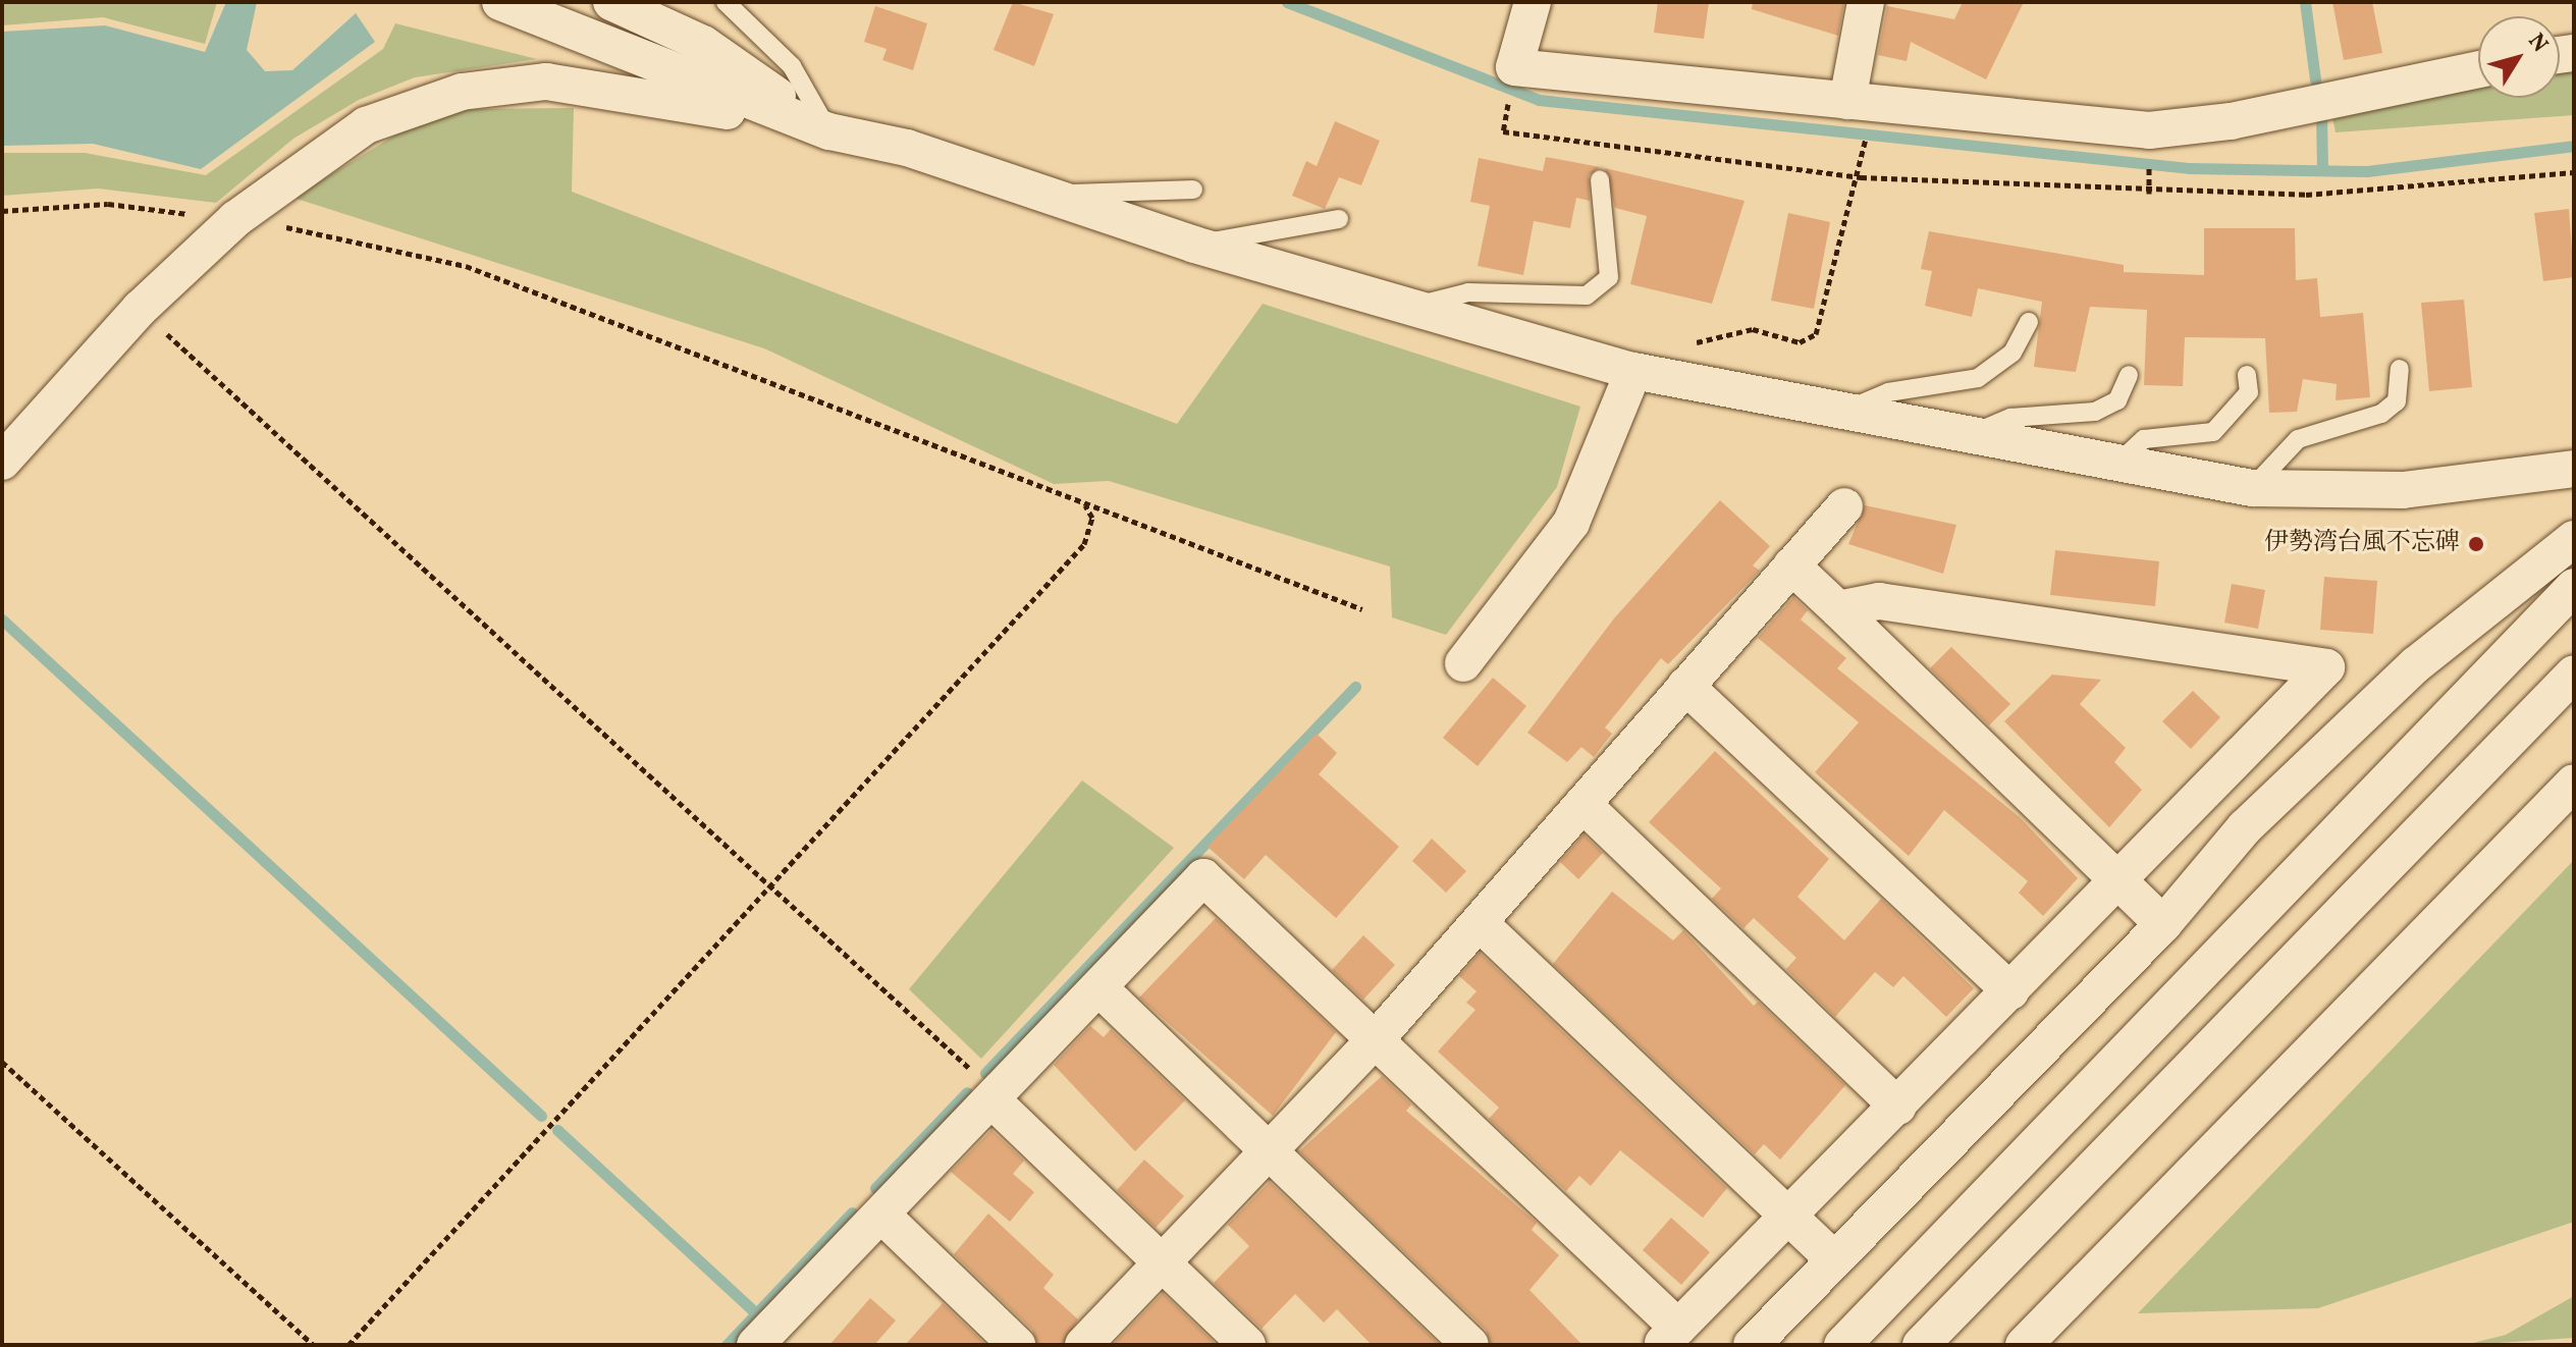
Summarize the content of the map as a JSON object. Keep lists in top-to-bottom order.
{
  "places": ["伊勢湾台風不忘碑"],
  "north": "top right"
}
